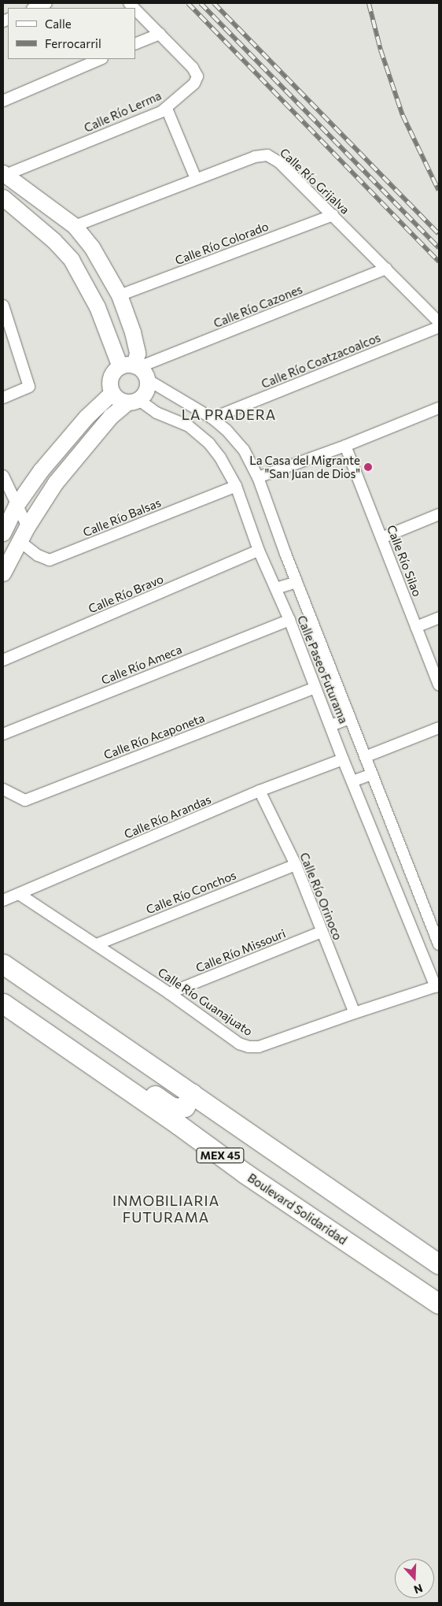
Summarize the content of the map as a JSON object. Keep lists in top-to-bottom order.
{
  "streets": {
    "highway": ["MEX 45", "Boulevard Solidaridad"],
    "street": [
      "Calle Río Lerma",
      "Calle Río Grijalva",
      "Calle Río Colorado",
      "Calle Río Cazones",
      "Calle Río Coatzacoalcos",
      "Calle Río Balsas",
      "Calle Río Silao",
      "Calle Río Bravo",
      "Calle Río Ameca",
      "Calle Paseo Futurama",
      "Calle Río Acaponeta",
      "Calle Río Arandas",
      "Calle Río Conchos",
      "Calle Río Orinoco",
      "Calle Río Missouri",
      "Calle Río Guanajuato"
    ]
  },
  "crossings": [
    ["Calle Río Grijalva", "Calle Río Colorado"],
    ["Calle Río Grijalva", "Calle Río Cazones"],
    ["Calle Río Cazones", "Calle Paseo Futurama"],
    ["Calle Río Coatzacoalcos", "Calle Paseo Futurama"],
    ["Calle Río Balsas", "Calle Paseo Futurama"],
    ["Calle Río Bravo", "Calle Paseo Futurama"],
    ["Calle Río Ameca", "Calle Paseo Futurama"],
    ["Calle Paseo Futurama", "Calle Río Acaponeta"],
    ["Calle Paseo Futurama", "Calle Río Arandas"],
    ["Calle Paseo Futurama", "Calle Río Guanajuato"],
    ["Calle Río Arandas", "Calle Río Orinoco"],
    ["Calle Río Arandas", "Calle Río Guanajuato"],
    ["Calle Río Conchos", "Calle Río Orinoco"],
    ["Calle Río Conchos", "Calle Río Guanajuato"],
    ["Calle Río Orinoco", "Calle Río Missouri"],
    ["Calle Río Orinoco", "Calle Río Guanajuato"],
    ["Calle Río Missouri", "Calle Río Guanajuato"]
  ],
  "districts": ["LA PRADERA", "INMOBILIARIA FUTURAMA"],
  "places": ["La Casa del Migrante \"San Juan de Dios\""],
  "legend": ["Calle", "Ferrocarril"],
  "north": "bottom"
}
